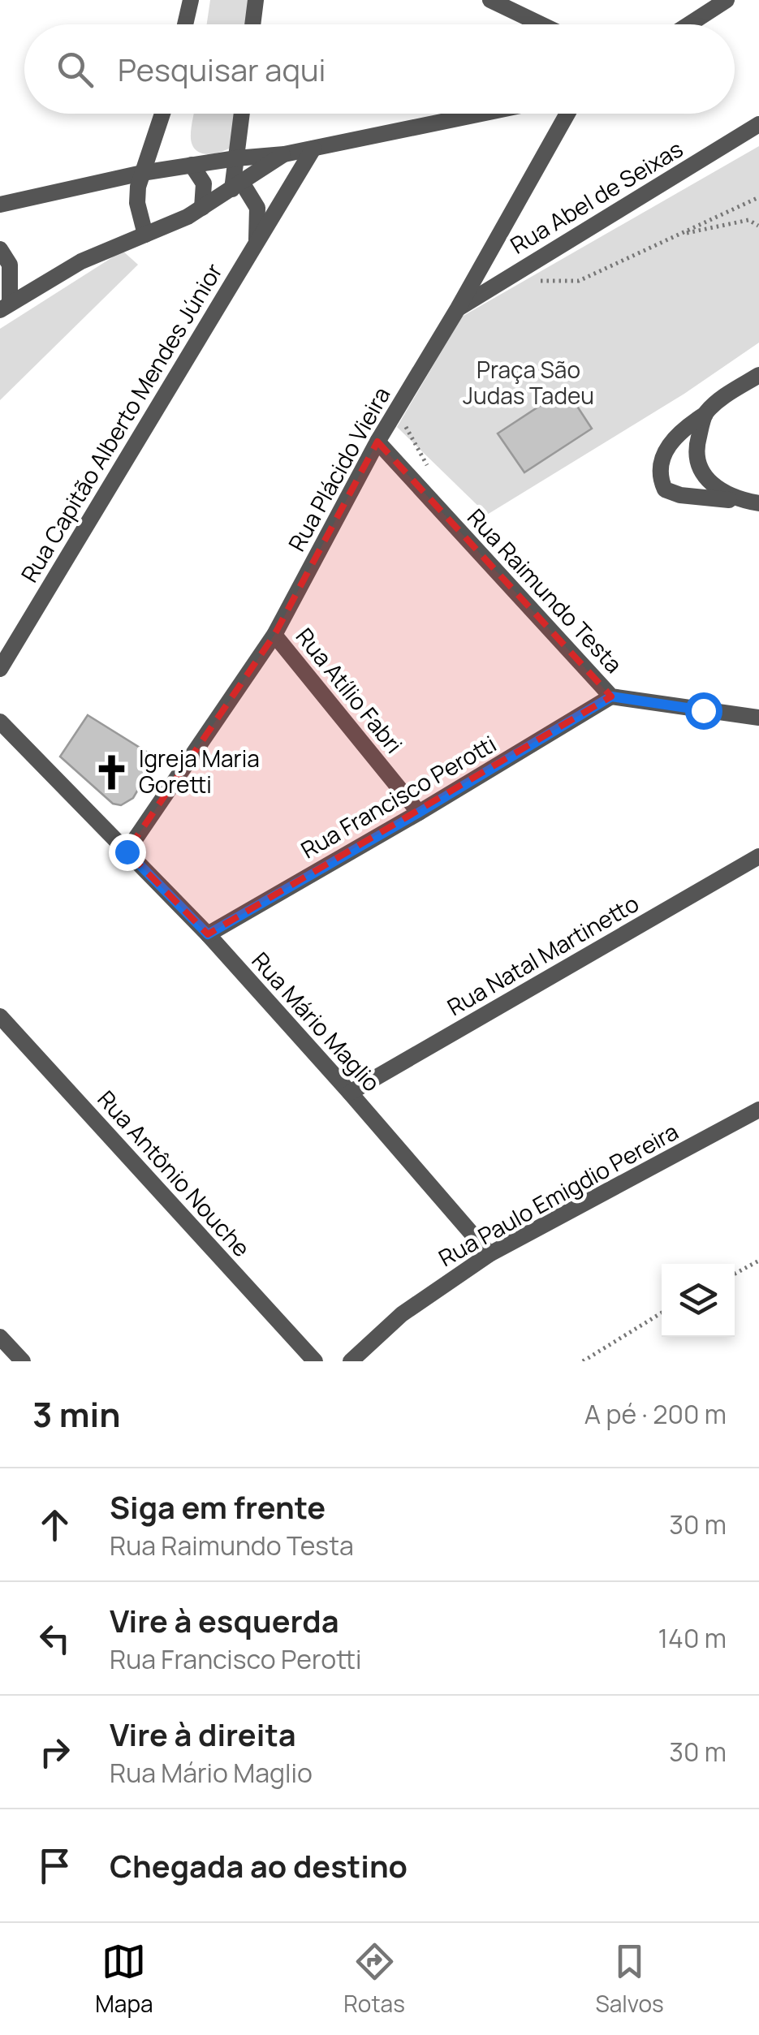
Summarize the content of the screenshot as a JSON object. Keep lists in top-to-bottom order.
{
  "streets": {
    "street": [
      "Rua Abel de Seixas",
      "Rua Capitão Alberto Mendes Júnior",
      "Rua Plácido Vieira",
      "Rua Raimundo Testa",
      "Rua Atílio Fabri",
      "Rua Francisco Perotti",
      "Rua Natal Martinetto",
      "Rua Mário Maglio",
      "Rua Antônio Nouche",
      "Rua Paulo Emigdio Pereira"
    ]
  },
  "crossings": [
    ["Rua Abel de Seixas", "Rua Plácido Vieira"],
    ["Rua Plácido Vieira", "Rua Raimundo Testa"],
    ["Rua Plácido Vieira", "Rua Atílio Fabri"],
    ["Rua Plácido Vieira", "Rua Mário Maglio"],
    ["Rua Raimundo Testa", "Rua Francisco Perotti"],
    ["Rua Atílio Fabri", "Rua Francisco Perotti"],
    ["Rua Francisco Perotti", "Rua Mário Maglio"],
    ["Rua Natal Martinetto", "Rua Mário Maglio"],
    ["Rua Mário Maglio", "Rua Paulo Emigdio Pereira"]
  ],
  "parks": ["Praça São Judas Tadeu"],
  "places": {
    "church": ["Igreja Maria Goretti"]
  },
  "page": {
    "search": "Pesquisar aqui",
    "heading": ["3 min", "A pé · 200 m"],
    "list": [
      ["Siga em frente", "Rua Raimundo Testa", "30 m"],
      ["Vire à esquerda", "Rua Francisco Perotti", "140 m"],
      ["Vire à direita", "Rua Mário Maglio", "30 m"],
      "Chegada ao destino"
    ],
    "nav": ["Mapa", "Rotas", "Salvos"]
  }
}
